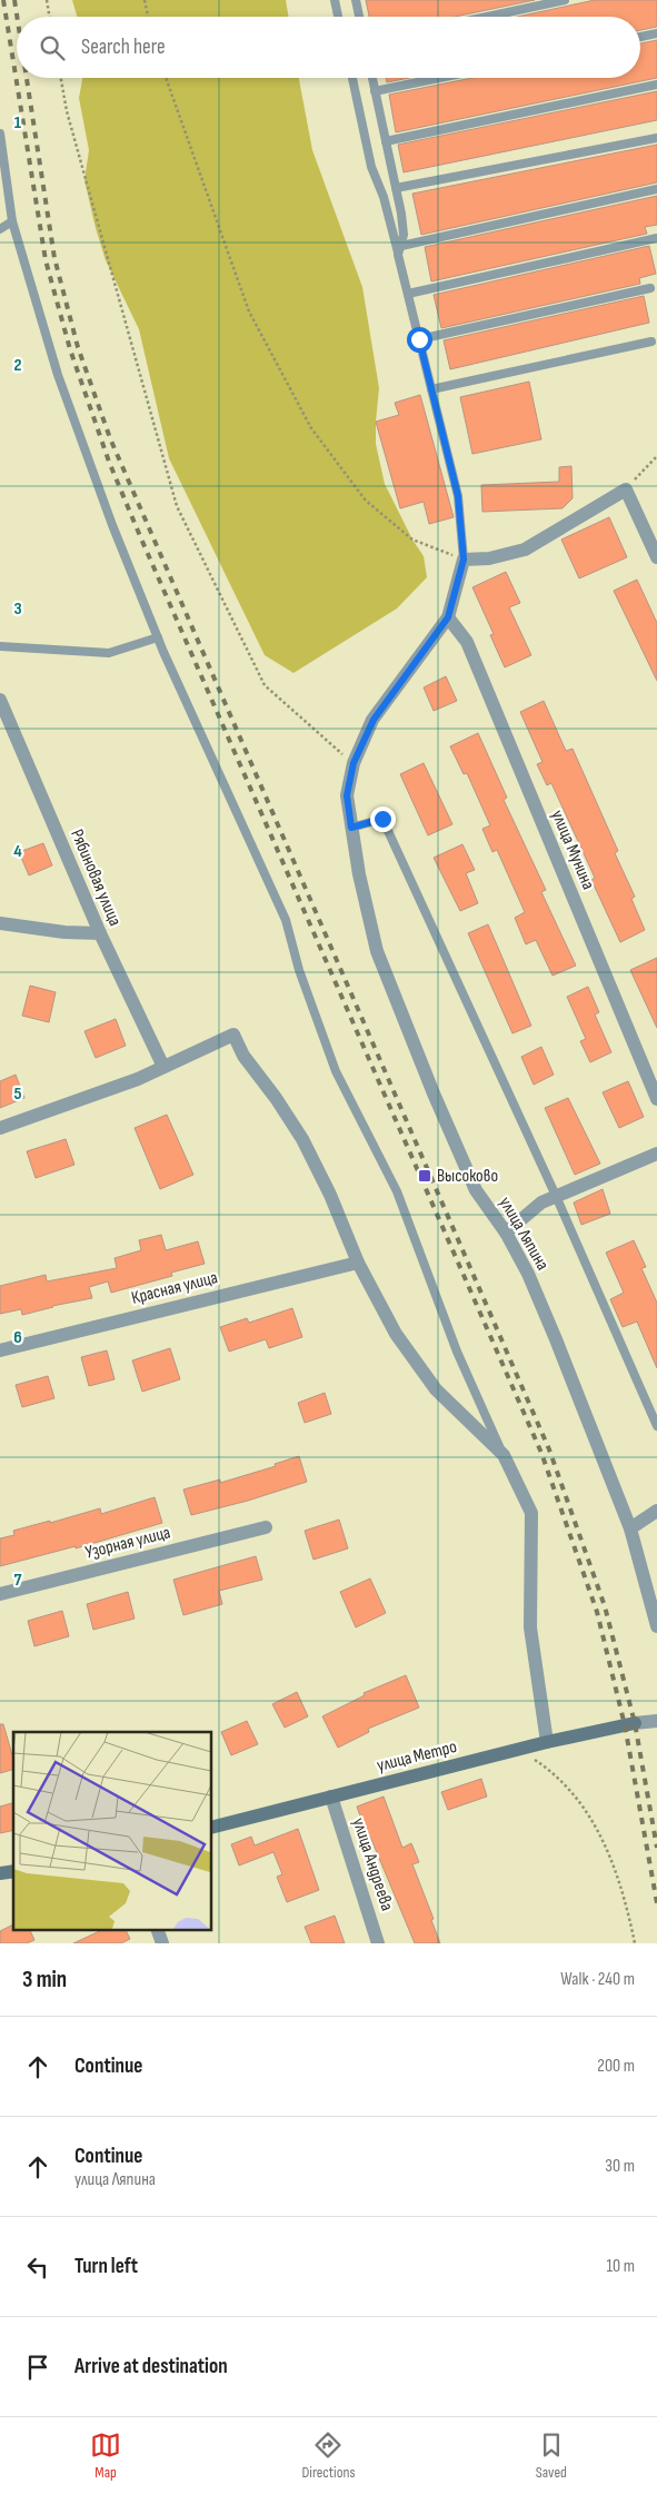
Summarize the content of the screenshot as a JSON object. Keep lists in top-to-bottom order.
{
  "streets": {
    "street": [
      "улица Мунина",
      "Рябиновая улица",
      "улица Ляпина",
      "Красная улица",
      "Узорная улица",
      "улица Метро",
      "улица Андреева"
    ]
  },
  "crossings": [
    ["улица Мунина", "улица Ляпина"],
    ["улица Метро", "улица Андреева"]
  ],
  "places": {
    "transit": ["Высоково"]
  },
  "page": {
    "search": "Search here",
    "heading": ["3 min", "Walk · 240 m"],
    "list": [
      ["Continue", "200 m"],
      ["Continue", "улица Ляпина", "30 m"],
      ["Turn left", "10 m"],
      "Arrive at destination"
    ],
    "nav": ["Map", "Directions", "Saved"]
  },
  "grid": {
    "rows": [
      "1",
      "2",
      "3",
      "4",
      "5",
      "6",
      "7"
    ]
  }
}
